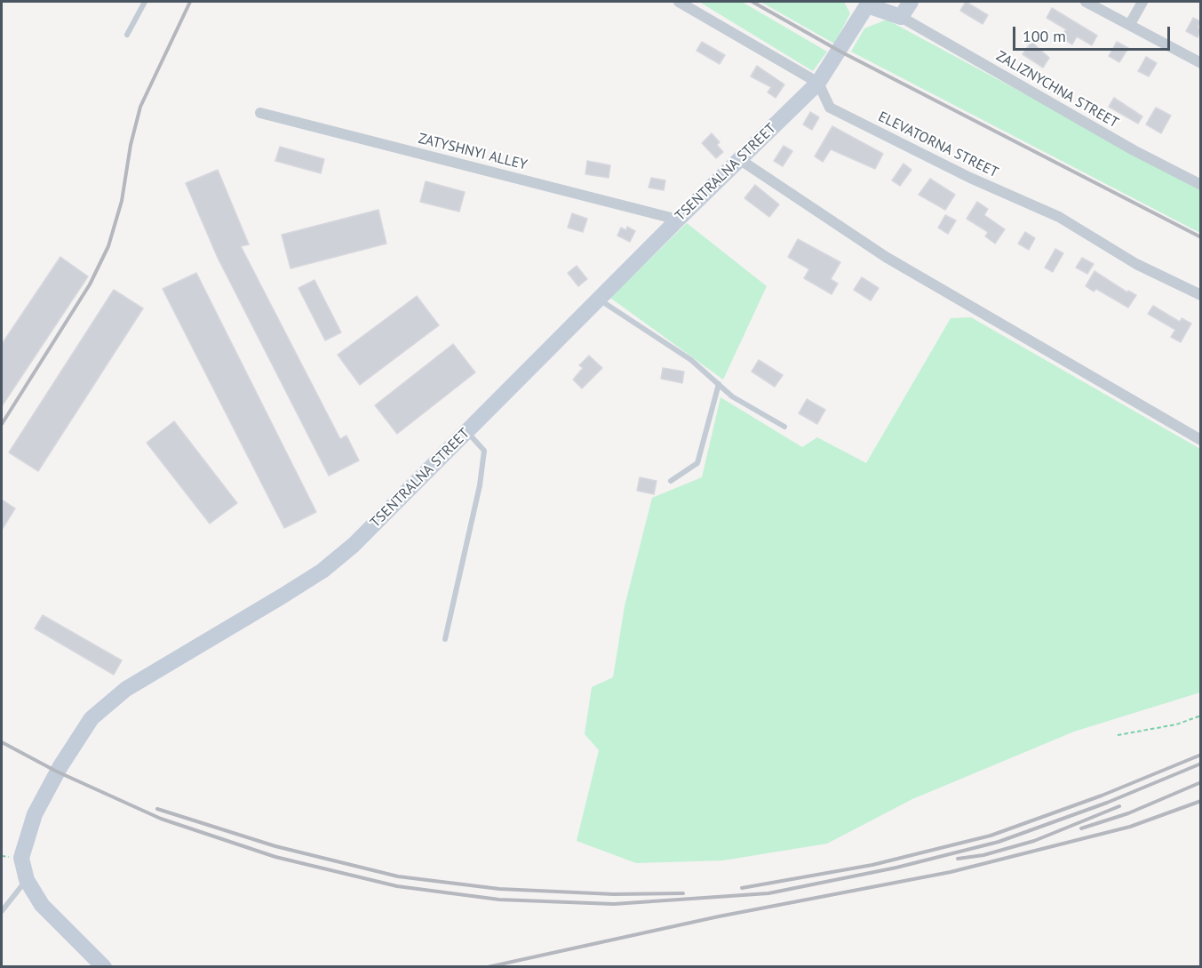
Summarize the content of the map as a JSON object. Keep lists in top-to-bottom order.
{
  "streets": {
    "main road": ["TSENTRALNA STREET"],
    "street": ["ZALIZNYCHNA STREET", "ELEVATORNA STREET", "ZATYSHNYI ALLEY"]
  },
  "crossings": [
    ["ZALIZNYCHNA STREET", "TSENTRALNA STREET"],
    ["ELEVATORNA STREET", "TSENTRALNA STREET"],
    ["ZATYSHNYI ALLEY", "TSENTRALNA STREET"]
  ],
  "scale_bar": "100 m"
}
